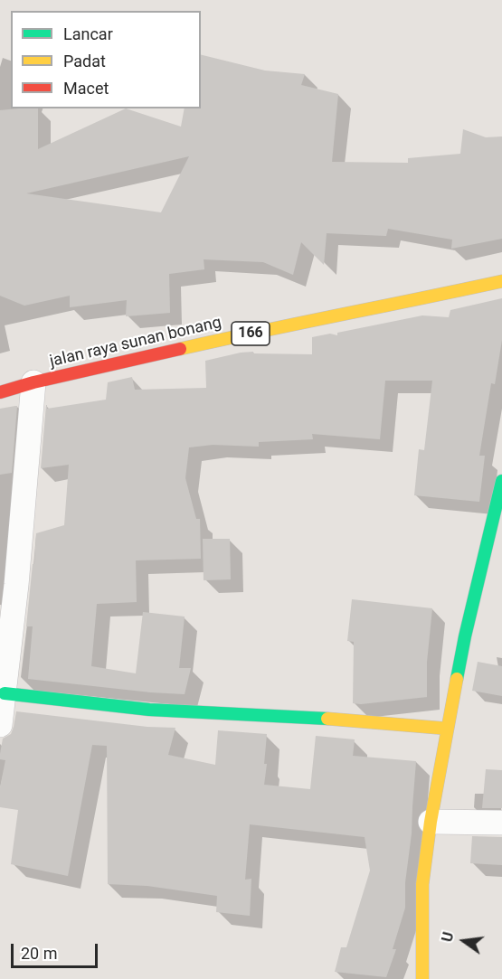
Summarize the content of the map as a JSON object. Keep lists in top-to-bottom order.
{
  "streets": {
    "street": ["166", "jalan raya sunan bonang"]
  },
  "legend": ["Lancar", "Padat", "Macet"],
  "scale_bar": "20 m",
  "north": "left"
}
